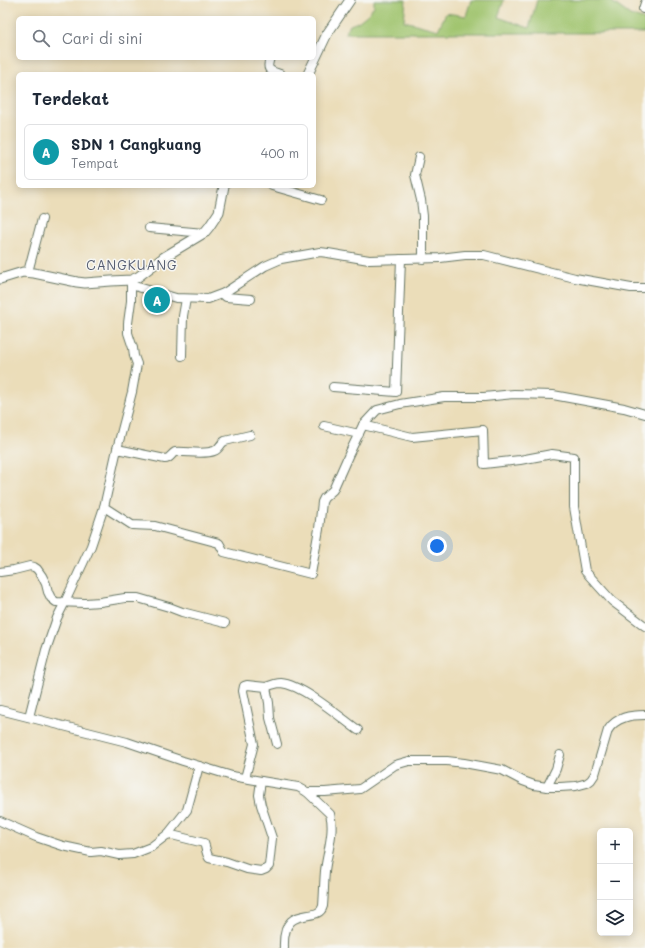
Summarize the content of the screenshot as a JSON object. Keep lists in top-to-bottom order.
{
  "districts": ["CANGKUANG"],
  "page": {
    "search": "Cari di sini",
    "heading": "Terdekat",
    "list": [
      {
        "mark": "A",
        "name": "SDN 1 Cangkuang",
        "note": "Tempat",
        "value": "400 m"
      }
    ],
    "pins": "A",
    "map_buttons": ["+", "−"]
  }
}
